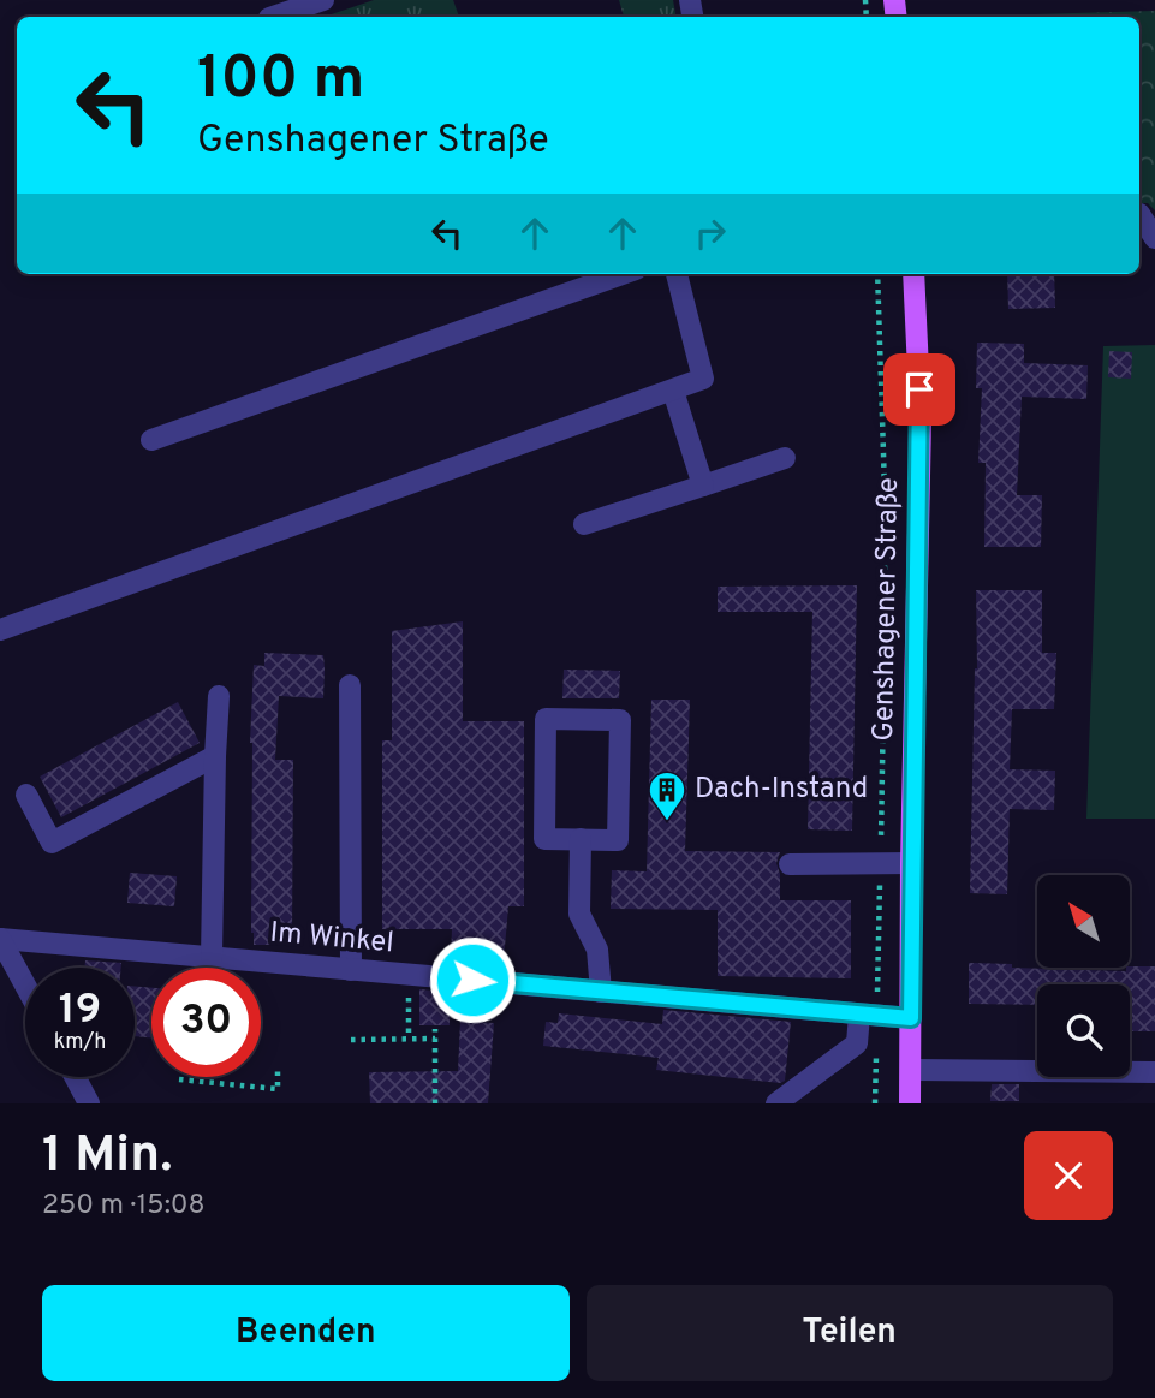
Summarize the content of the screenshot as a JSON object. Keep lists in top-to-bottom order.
{
  "streets": {
    "main road": ["Genshagener Straße"],
    "street": ["Im Winkel"]
  },
  "crossings": [
    ["Genshagener Straße", "Im Winkel"]
  ],
  "places": {
    "building": ["Dach-Instand"]
  },
  "north": "top left",
  "page": {
    "turn": ["100 m", "Genshagener Straße"],
    "speed": "19 km/h",
    "limit": "30",
    "heading": ["1 Min.", "250 m · 15:08"],
    "buttons": ["Beenden", "Teilen"]
  }
}
